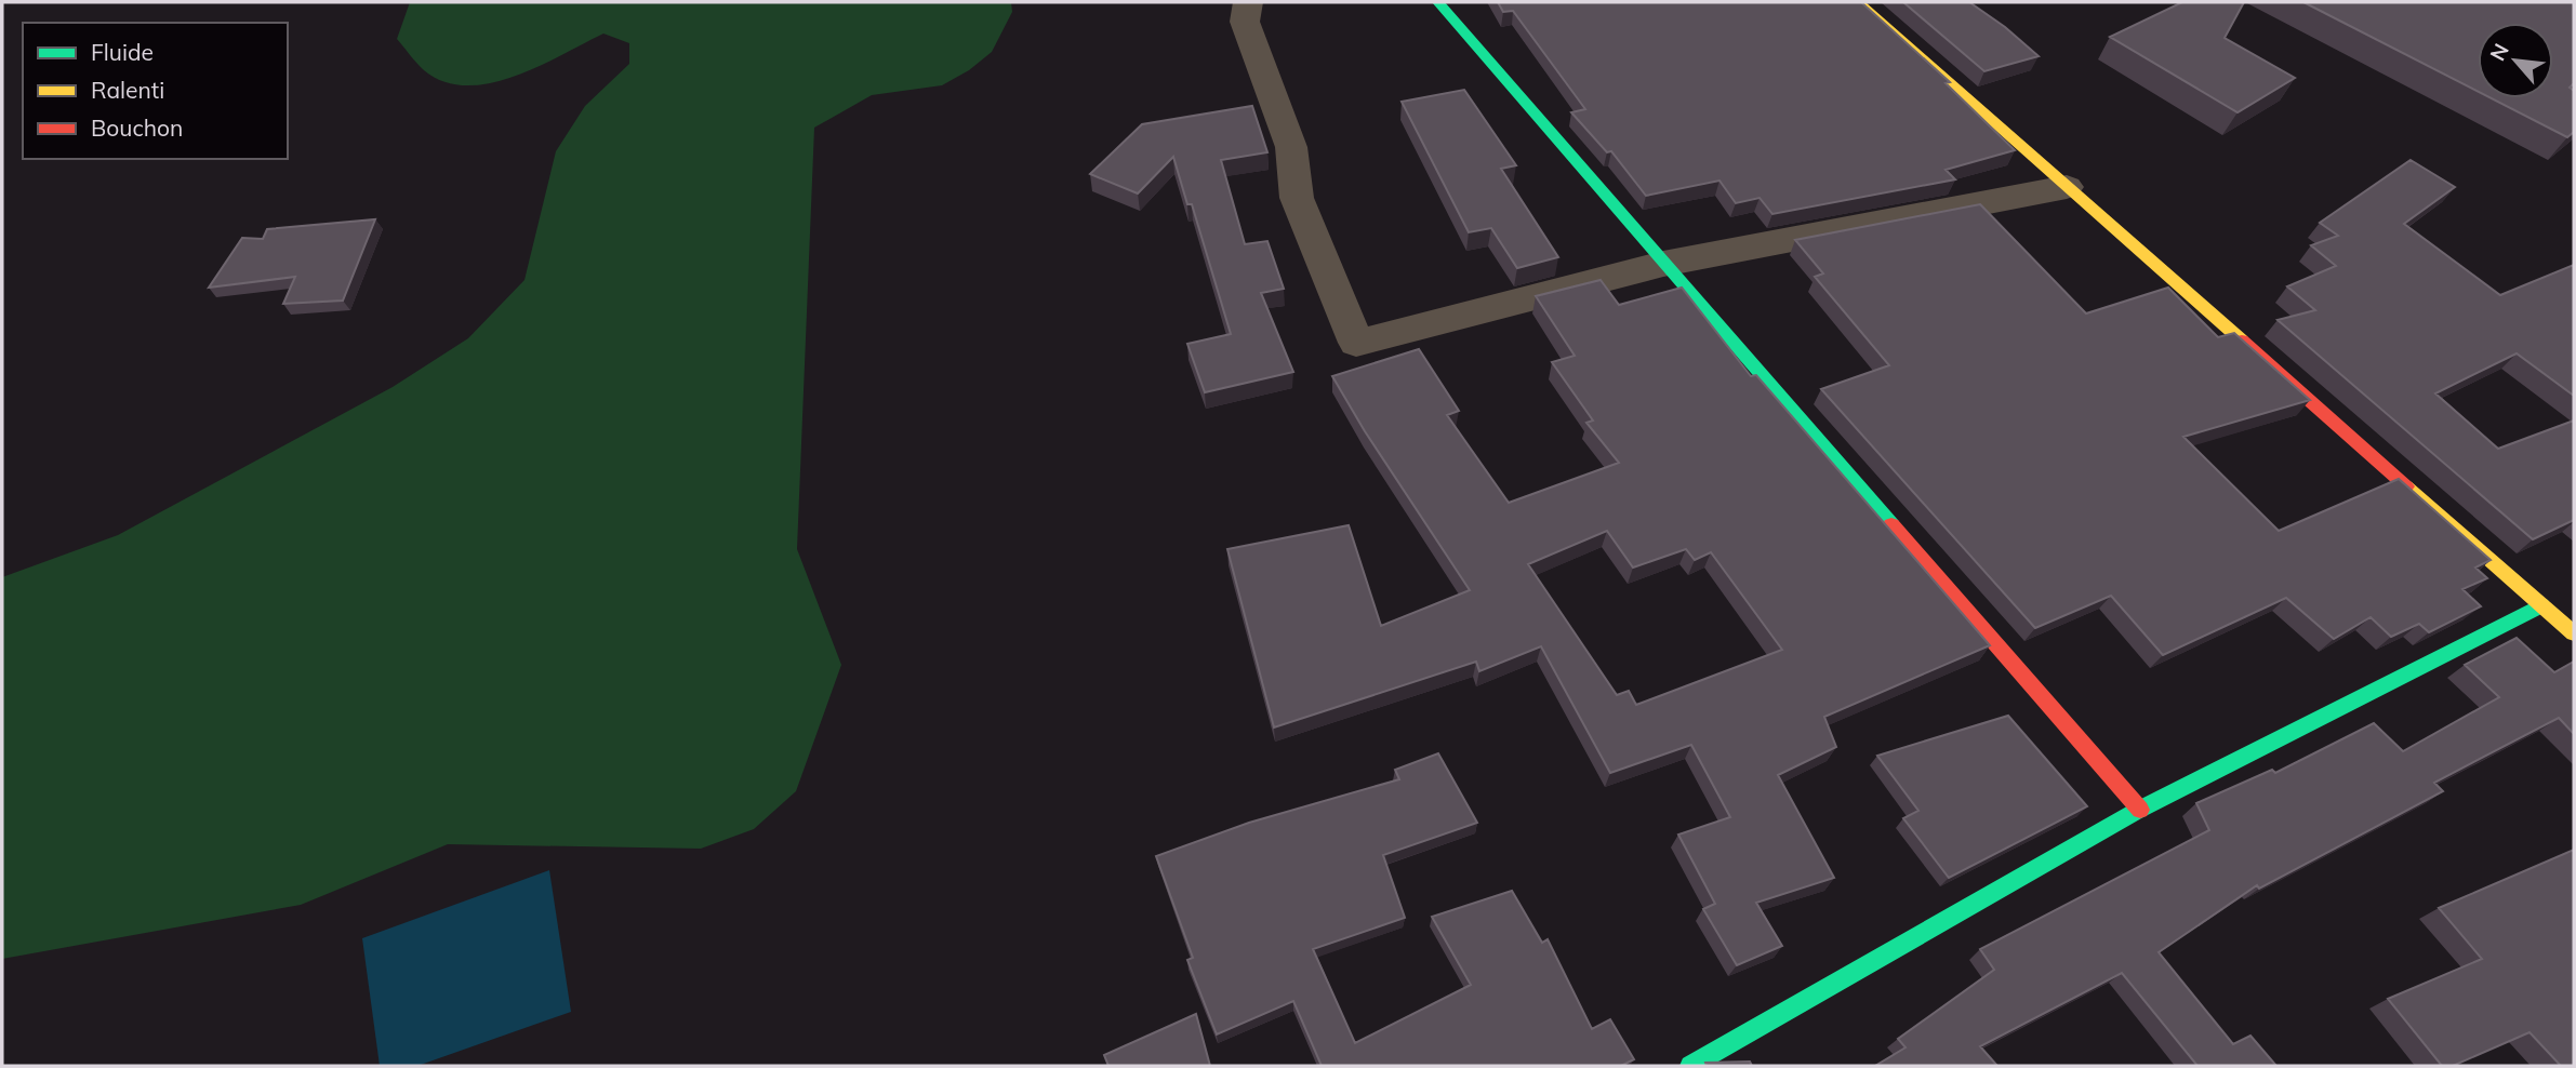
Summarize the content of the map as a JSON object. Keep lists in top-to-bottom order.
{
  "legend": ["Fluide", "Ralenti", "Bouchon"],
  "north": "top left"
}
